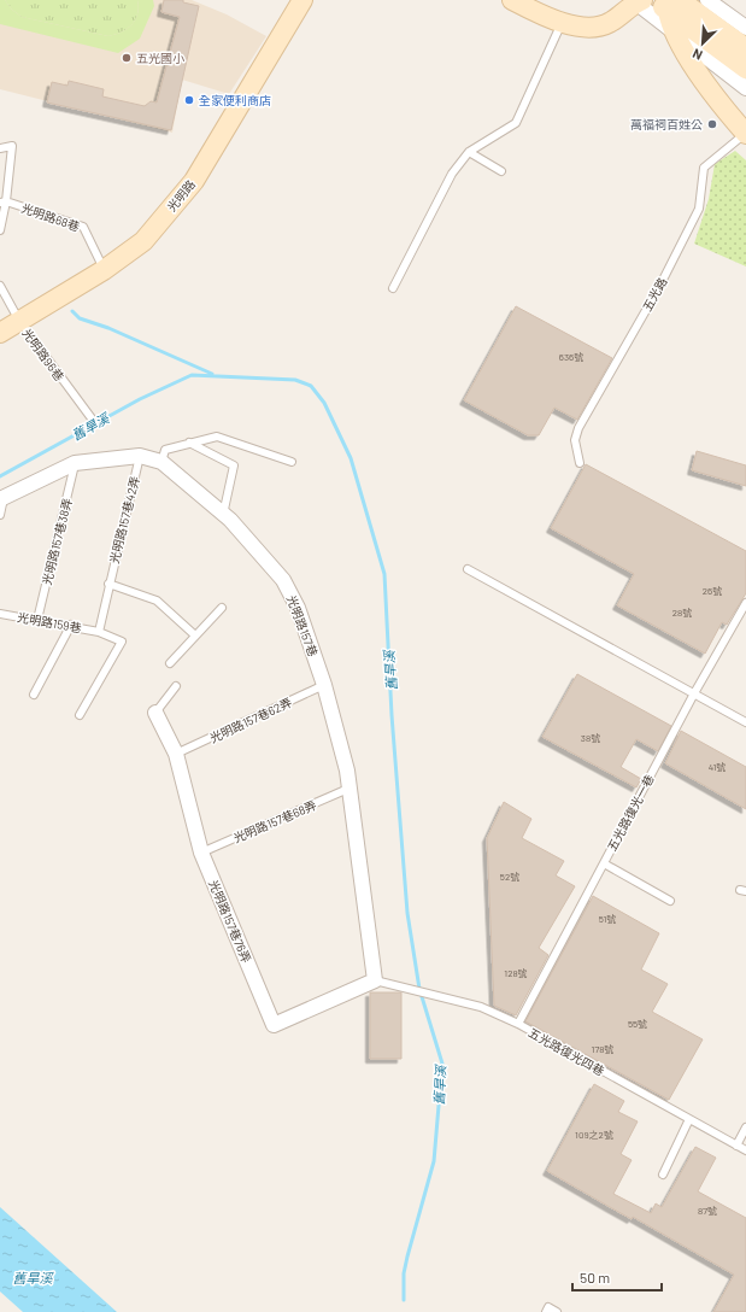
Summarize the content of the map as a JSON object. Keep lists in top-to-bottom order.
{
  "streets": {
    "street": [
      "光明路",
      "五光路",
      "光明路157巷",
      "光明路157巷76弄"
    ],
    "lane": [
      "光明路68巷",
      "光明路96巷",
      "光明路157巷42弄",
      "光明路157巷38弄",
      "光明路159巷",
      "光明路157巷62弄",
      "五光路復光一巷",
      "光明路157巷68弄",
      "五光路復光四巷"
    ]
  },
  "crossings": [
    ["光明路", "光明路68巷"],
    ["光明路", "光明路96巷"],
    ["光明路157巷42弄", "光明路159巷"],
    ["光明路157巷42弄", "光明路157巷"],
    ["光明路157巷38弄", "光明路159巷"],
    ["光明路157巷38弄", "光明路157巷"],
    ["光明路157巷", "光明路157巷62弄"],
    ["光明路157巷", "光明路157巷68弄"],
    ["光明路157巷", "光明路157巷76弄"],
    ["光明路157巷", "五光路復光四巷"],
    ["光明路157巷62弄", "光明路157巷76弄"],
    ["五光路復光一巷", "五光路復光四巷"],
    ["光明路157巷68弄", "光明路157巷76弄"],
    ["光明路157巷76弄", "五光路復光四巷"]
  ],
  "water": ["舊旱溪"],
  "places": ["五光國小", "全家便利商店", "萬福祠百姓公"],
  "house_numbers": [
    "636號",
    "26號",
    "28號",
    "38號",
    "41號",
    "52號",
    "51號",
    "128號",
    "55號",
    "178號",
    "109之2號",
    "87號"
  ],
  "scale_bar": "50 m",
  "north": "bottom left"
}
